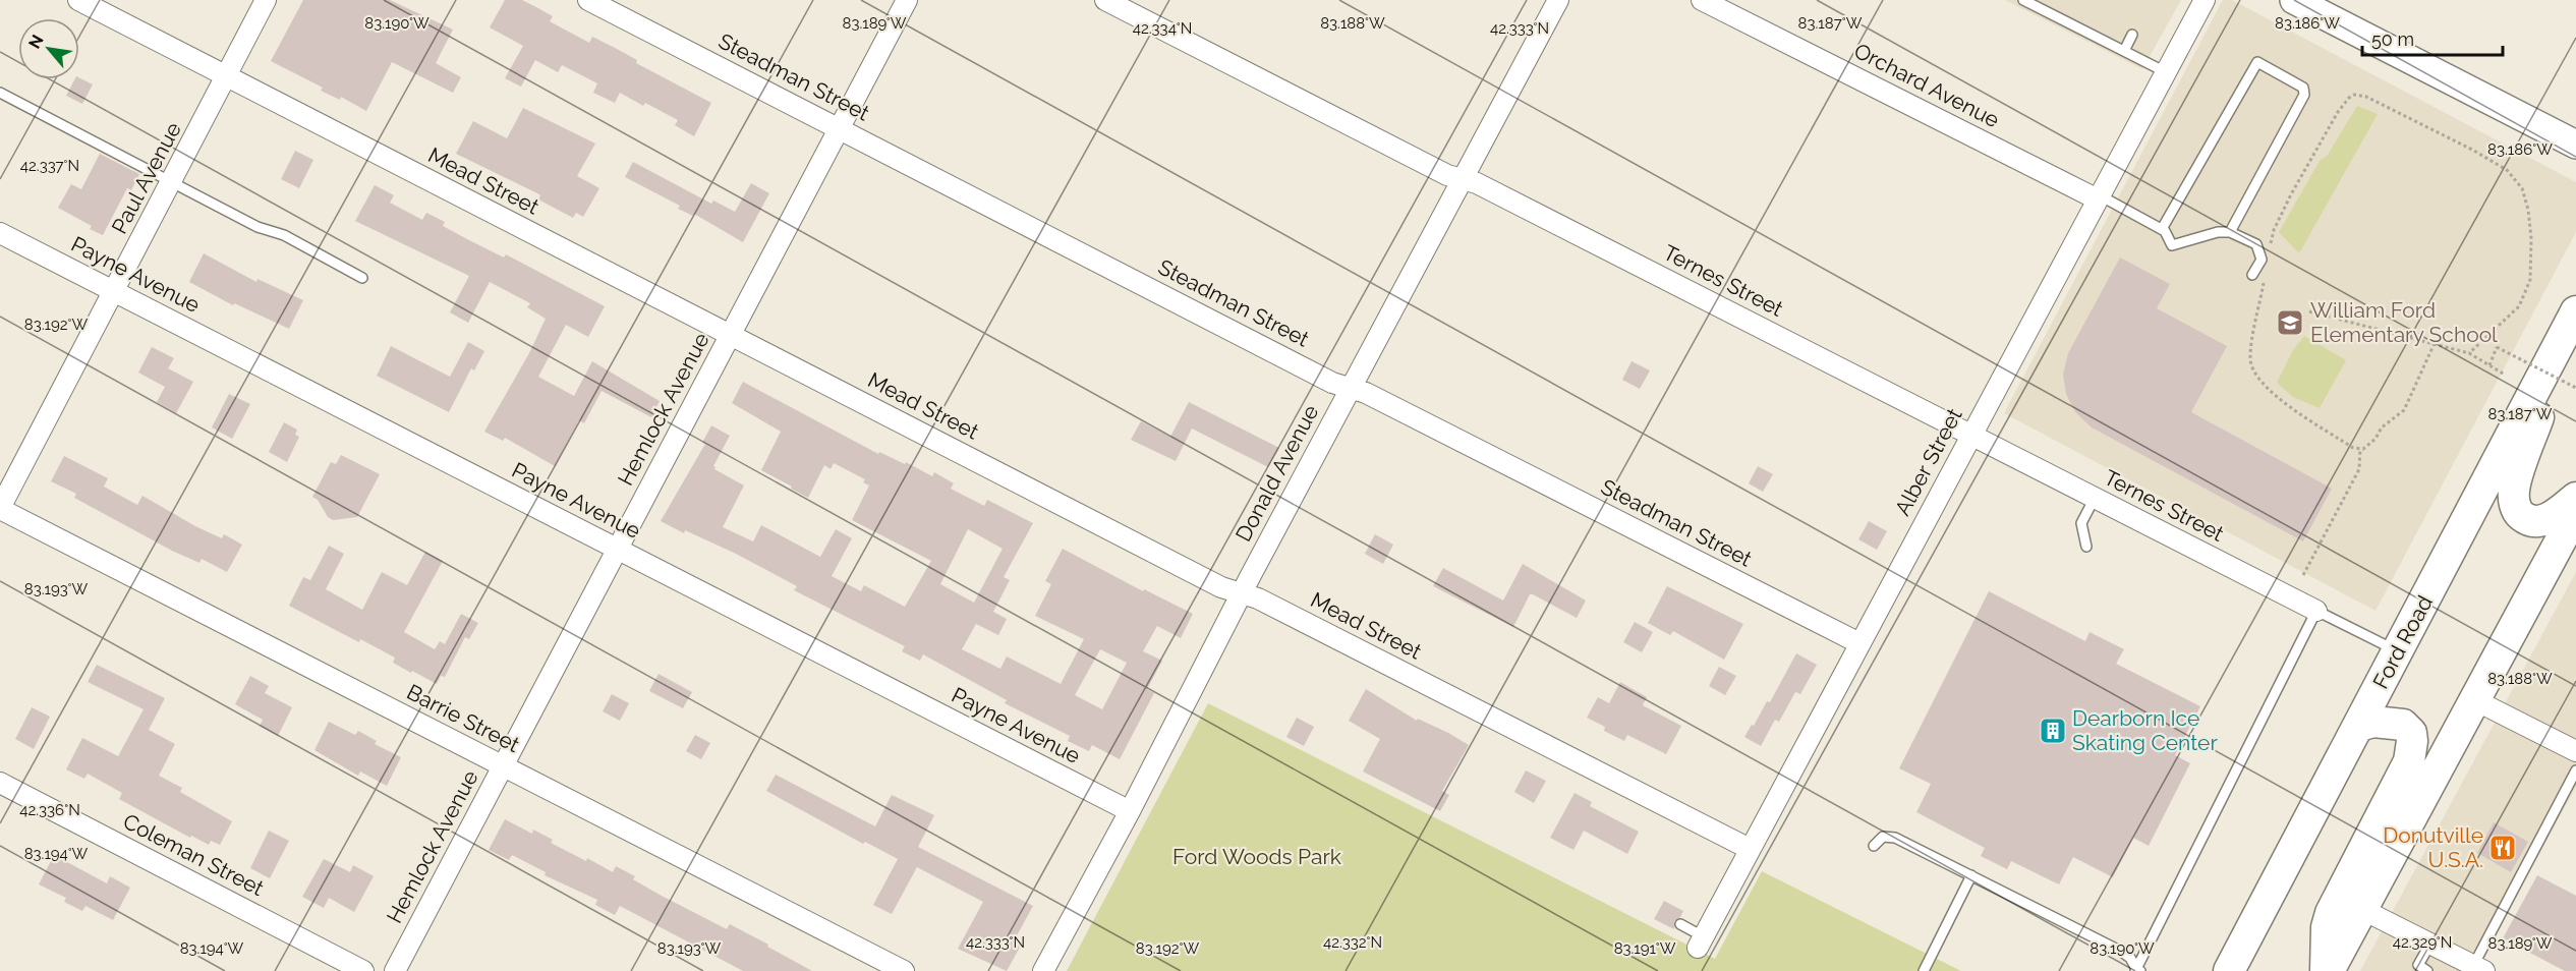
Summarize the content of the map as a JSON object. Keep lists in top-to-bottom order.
{
  "streets": {
    "main road": ["Ford Road"],
    "street": [
      "Steadman Street",
      "Orchard Avenue",
      "Paul Avenue",
      "Mead Street",
      "Payne Avenue",
      "Ternes Street",
      "Hemlock Avenue",
      "Alber Street",
      "Donald Avenue",
      "Barrie Street",
      "Coleman Street"
    ]
  },
  "crossings": [
    ["Steadman Street", "Hemlock Avenue"],
    ["Steadman Street", "Alber Street"],
    ["Steadman Street", "Donald Avenue"],
    ["Orchard Avenue", "Alber Street"],
    ["Paul Avenue", "Mead Street"],
    ["Paul Avenue", "Payne Avenue"],
    ["Paul Avenue", "Barrie Street"],
    ["Mead Street", "Hemlock Avenue"],
    ["Mead Street", "Alber Street"],
    ["Mead Street", "Donald Avenue"],
    ["Payne Avenue", "Hemlock Avenue"],
    ["Payne Avenue", "Donald Avenue"],
    ["Ternes Street", "Alber Street"],
    ["Ternes Street", "Donald Avenue"],
    ["Hemlock Avenue", "Barrie Street"]
  ],
  "parks": ["Ford Woods Park"],
  "places": {
    "school or university": ["William Ford Elementary School"],
    "building": ["Dearborn Ice Skating Center"],
    "restaurant": ["Donutville U.S.A."]
  },
  "scale_bar": "50 m",
  "north": "top left",
  "coordinates": [
    "83.187°W",
    "83.190°W",
    "83.189°W",
    "83.188°W",
    "83.186°W",
    "42.334°N",
    "42.333°N",
    "42.337°N",
    "83.192°W",
    "83.193°W",
    "42.336°N",
    "83.194°W",
    "42.332°N",
    "42.329°N",
    "83.191°W"
  ]
}
